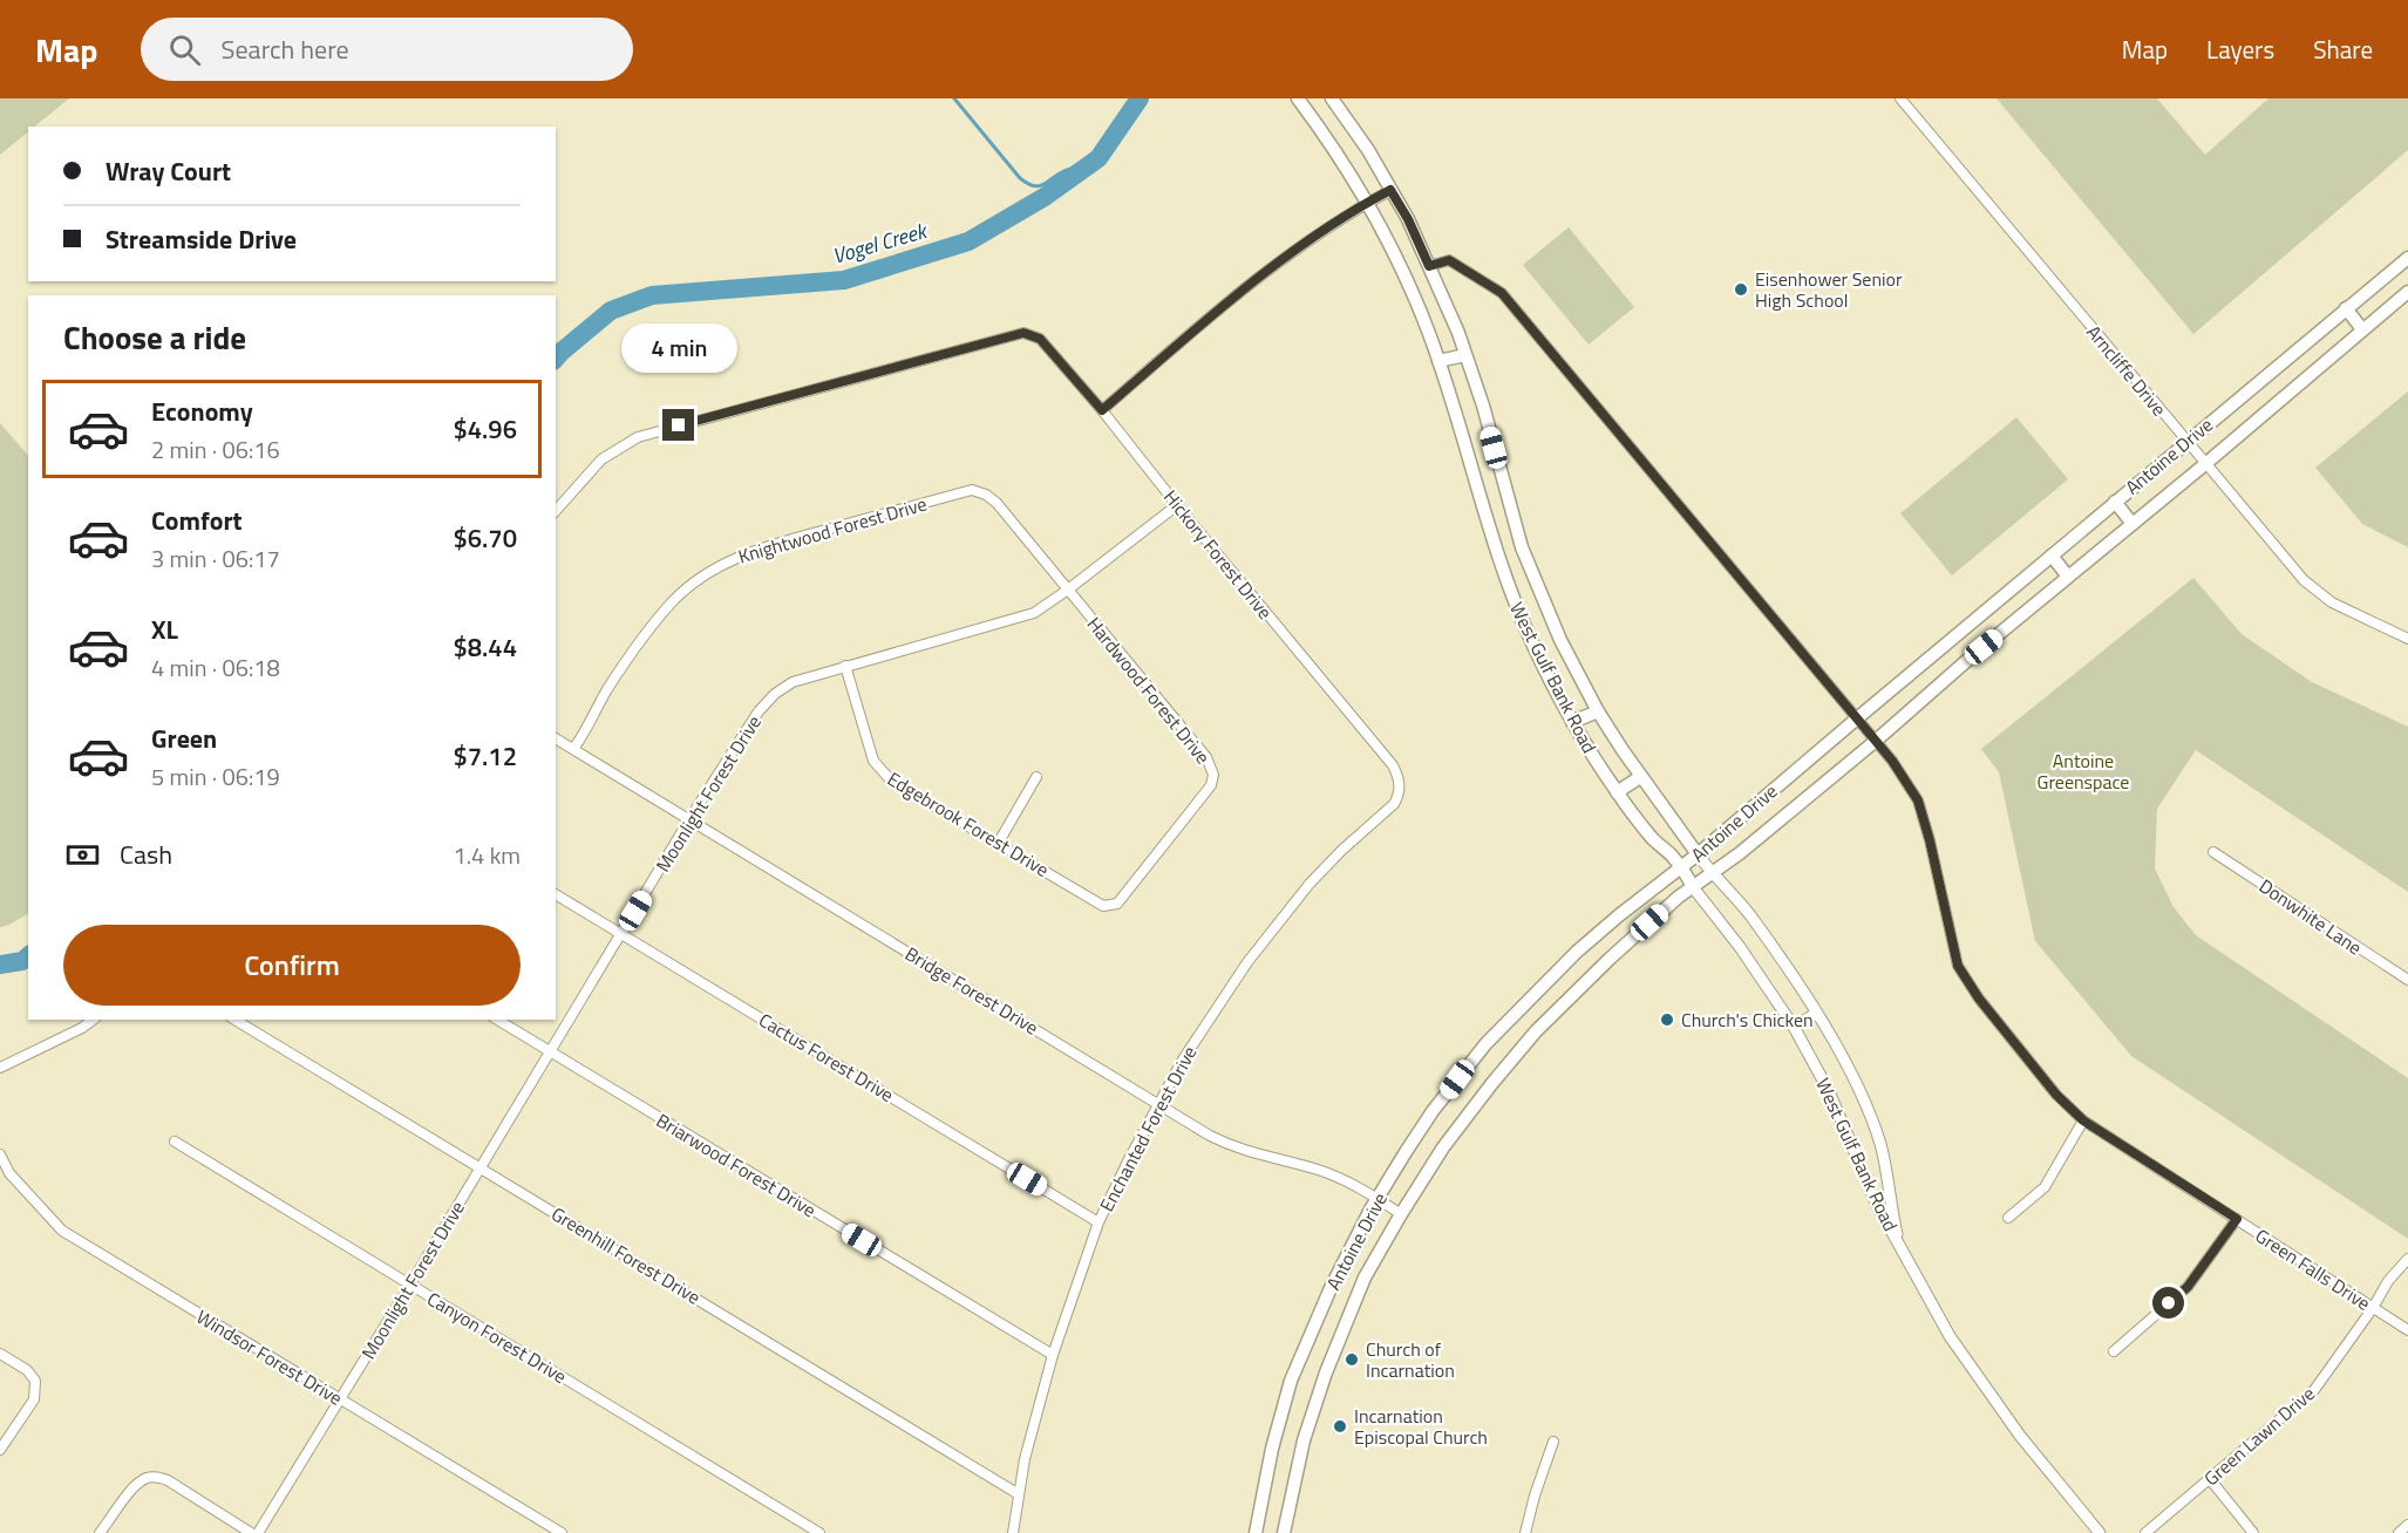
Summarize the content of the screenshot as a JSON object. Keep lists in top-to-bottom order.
{
  "streets": {
    "main road": ["Antoine Drive", "West Gulf Bank Road"],
    "street": [
      "Arncliffe Drive",
      "Knightwood Forest Drive",
      "Hickory Forest Drive",
      "Hardwood Forest Drive",
      "Moonlight Forest Drive",
      "Edgebrook Forest Drive",
      "Donwhite Lane",
      "Bridge Forest Drive",
      "Cactus Forest Drive",
      "Enchanted Forest Drive",
      "Briarwood Forest Drive",
      "Greenhill Forest Drive",
      "Green Falls Drive",
      "Canyon Forest Drive",
      "Windsor Forest Drive",
      "Green Lawn Drive"
    ]
  },
  "crossings": [
    ["Arncliffe Drive", "Antoine Drive"],
    ["Antoine Drive", "West Gulf Bank Road"],
    ["Antoine Drive", "Bridge Forest Drive"],
    ["Antoine Drive", "Green Falls Drive"],
    ["Knightwood Forest Drive", "Hardwood Forest Drive"],
    ["Knightwood Forest Drive", "Bridge Forest Drive"],
    ["Hickory Forest Drive", "Moonlight Forest Drive"],
    ["Hickory Forest Drive", "Enchanted Forest Drive"],
    ["West Gulf Bank Road", "Green Falls Drive"],
    ["Hardwood Forest Drive", "Moonlight Forest Drive"],
    ["Hardwood Forest Drive", "Edgebrook Forest Drive"],
    ["Moonlight Forest Drive", "Edgebrook Forest Drive"],
    ["Moonlight Forest Drive", "Bridge Forest Drive"],
    ["Moonlight Forest Drive", "Cactus Forest Drive"],
    ["Moonlight Forest Drive", "Briarwood Forest Drive"],
    ["Moonlight Forest Drive", "Greenhill Forest Drive"],
    ["Moonlight Forest Drive", "Canyon Forest Drive"],
    ["Moonlight Forest Drive", "Windsor Forest Drive"],
    ["Bridge Forest Drive", "Enchanted Forest Drive"],
    ["Cactus Forest Drive", "Enchanted Forest Drive"],
    ["Enchanted Forest Drive", "Briarwood Forest Drive"],
    ["Enchanted Forest Drive", "Greenhill Forest Drive"],
    ["Green Falls Drive", "Green Lawn Drive"]
  ],
  "water": ["Vogel Creek"],
  "parks": ["Antoine Greenspace"],
  "places": [
    "Eisenhower Senior High School",
    "Church's Chicken",
    "Church of Incarnation",
    "Incarnation Episcopal Church"
  ],
  "page": {
    "header": "Map",
    "search": "Search here",
    "nav": ["Map", "Layers", "Share"],
    "banner": ["Wray Court", "Streamside Drive"],
    "heading": "Choose a ride",
    "bubble": "4 min",
    "list": [
      {
        "name": "Economy",
        "note": "2 min · 06:16",
        "value": "$4.96"
      },
      {
        "name": "Comfort",
        "note": "3 min · 06:17",
        "value": "$6.70"
      },
      {
        "name": "XL",
        "note": "4 min · 06:18",
        "value": "$8.44"
      },
      {
        "name": "Green",
        "note": "5 min · 06:19",
        "value": "$7.12"
      }
    ],
    "pay": ["Cash", "1.4 km"],
    "buttons": "Confirm"
  }
}
